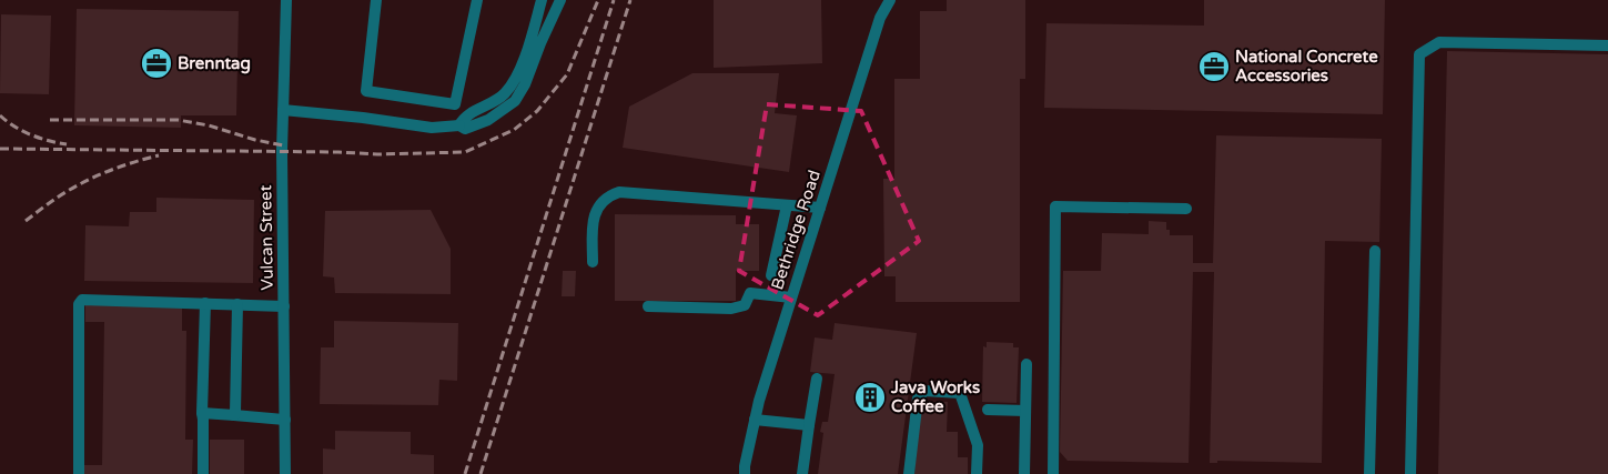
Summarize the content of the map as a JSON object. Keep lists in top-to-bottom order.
{
  "streets": {
    "street": ["Bethridge Road", "Vulcan Street"]
  },
  "places": {
    "office": ["Brenntag", "National Concrete Accessories"],
    "building": ["Java Works Coffee"]
  }
}
